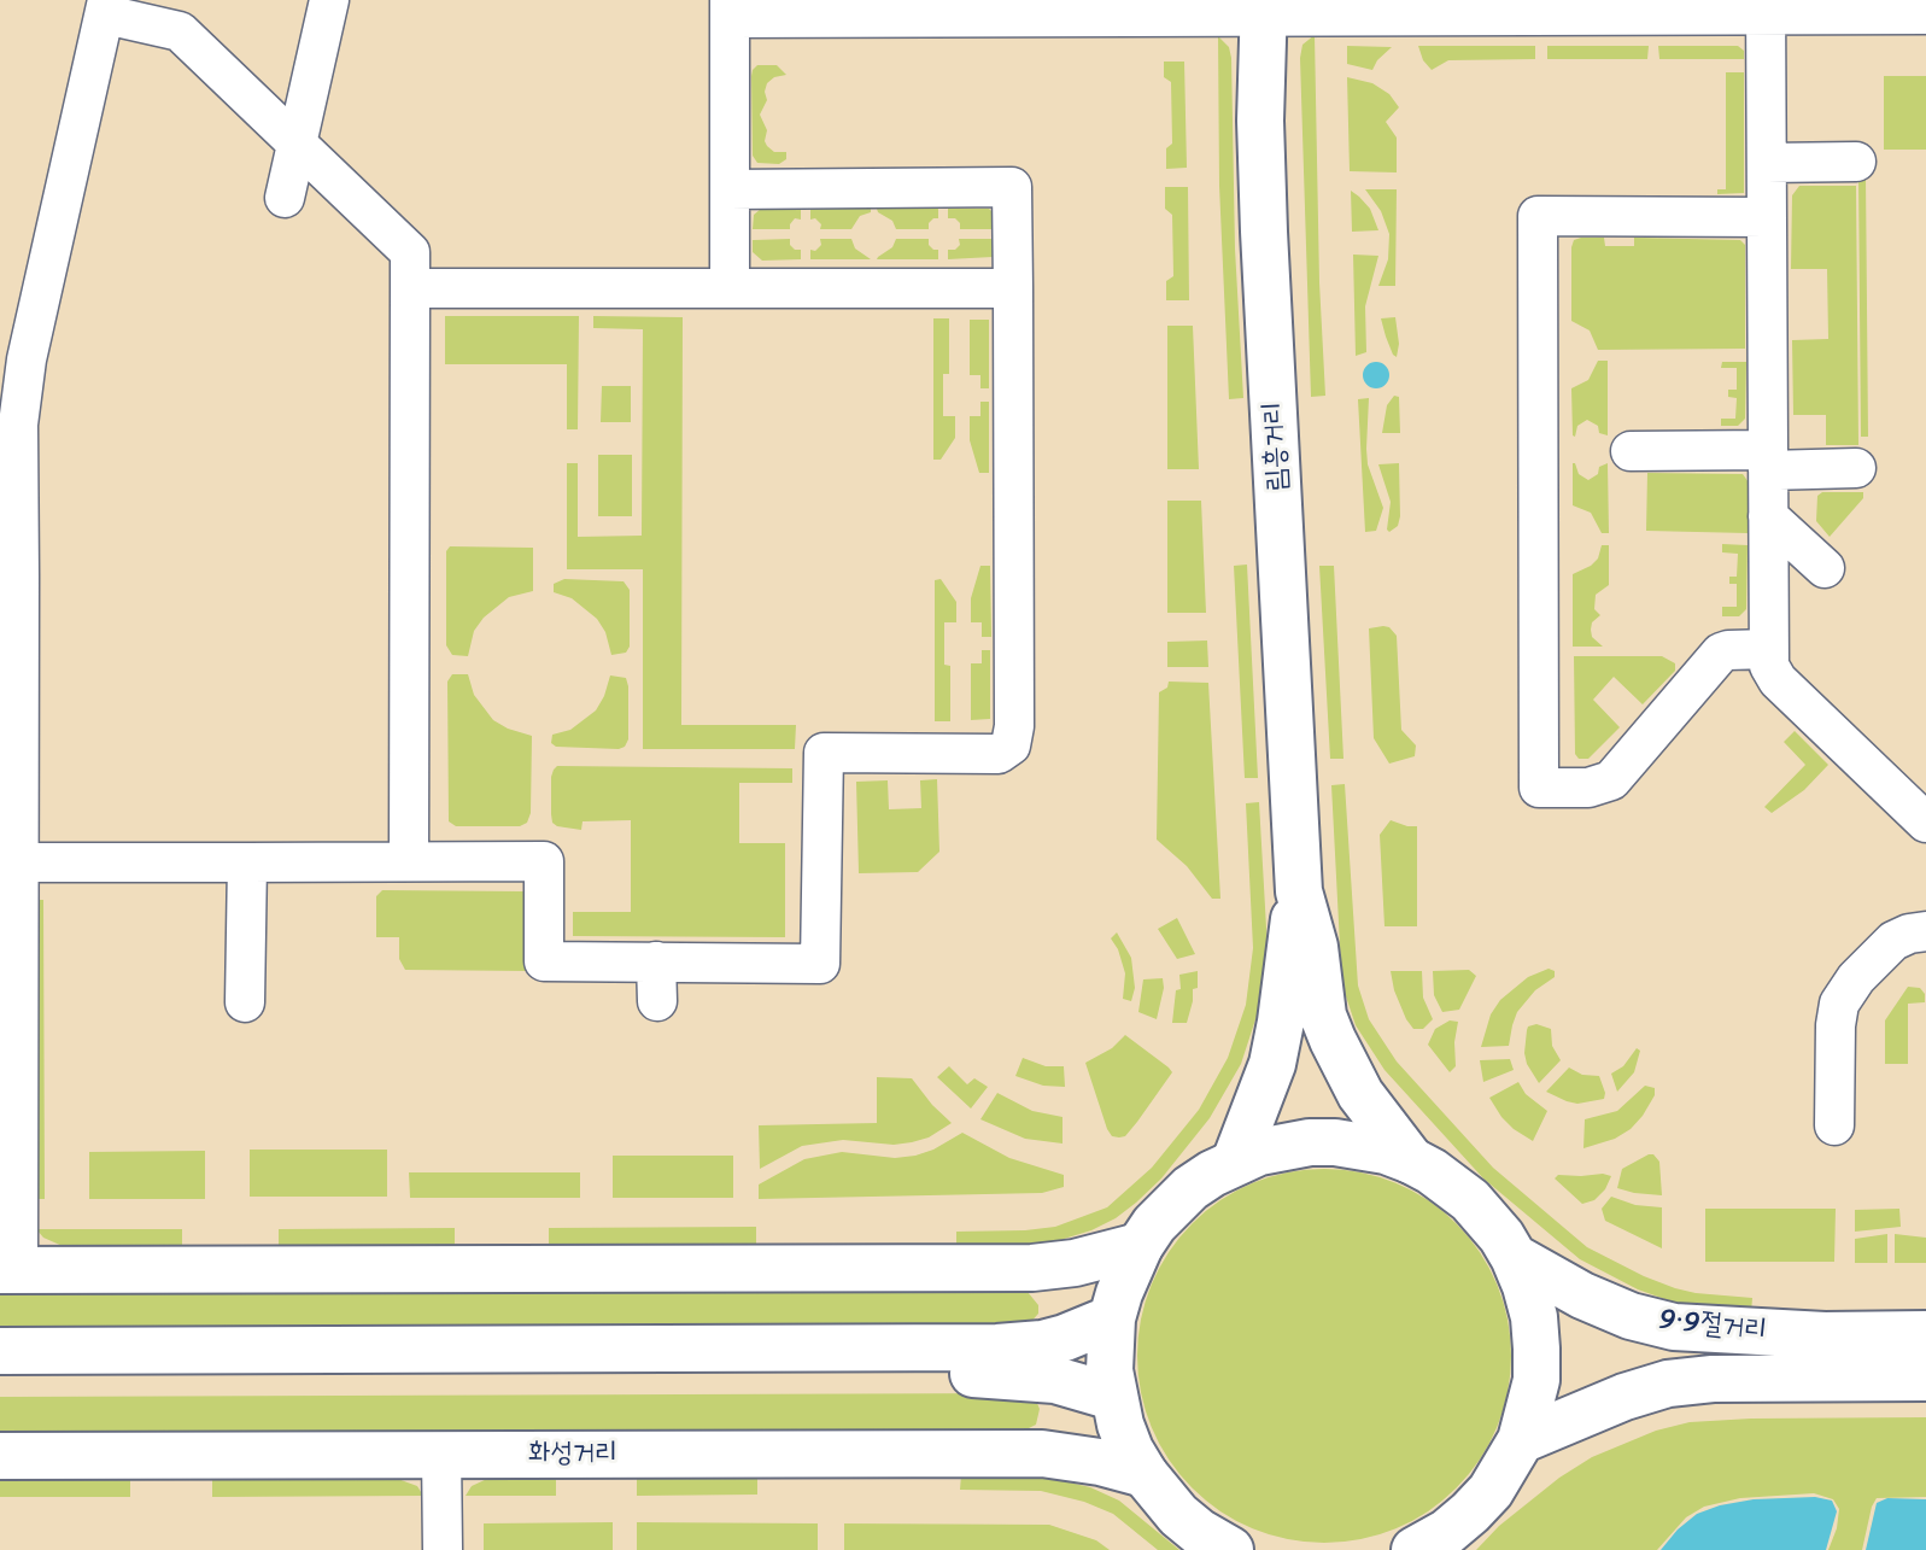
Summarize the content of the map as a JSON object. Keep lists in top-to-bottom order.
{
  "streets": {
    "main road": ["림흥거리", "9·9절거리", "화성거리"]
  }
}
